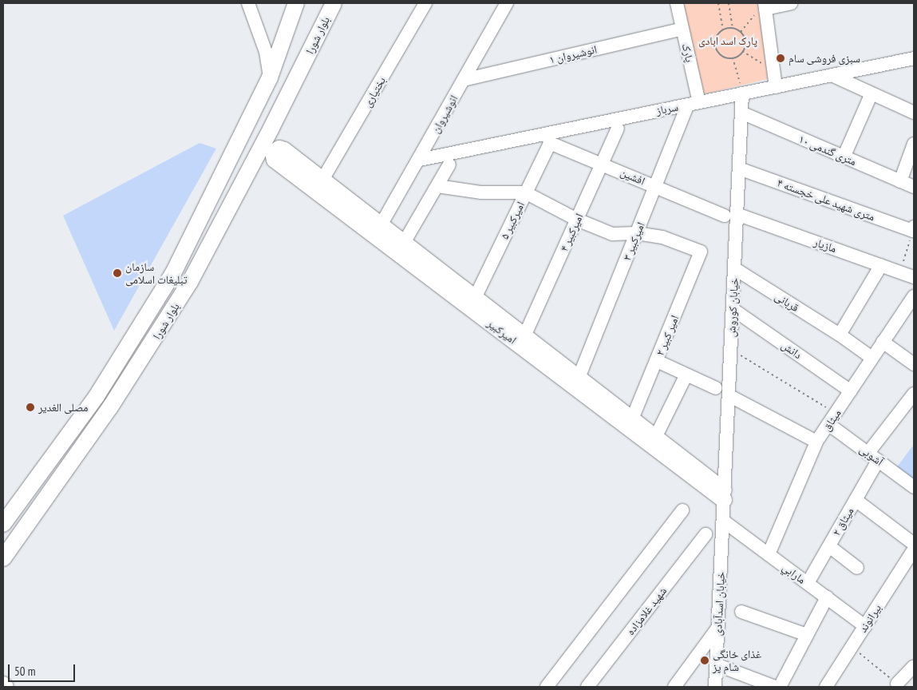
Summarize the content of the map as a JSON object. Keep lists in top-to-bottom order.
{
  "streets": {
    "main road": ["بلوار شورا", "امیرکبیر"],
    "street": [
      "پارک",
      "انوشیروان ۱",
      "بختیاری",
      "سرباز",
      "انوشیروان",
      "۱۰ متری گندمی",
      "افشین",
      "۴ متری شهید علی خجسته",
      "امیرکبیر ۵",
      "امیرکبیر ۴",
      "امیرکبیر ۳",
      "مازیار",
      "قربانی",
      "خیابان کوروش",
      "امیر کبیر ۲",
      "دانش",
      "میثاق",
      "آشوبی",
      "میثاق ۲",
      "مارابي",
      "خیابان اسدآبادی",
      "شهید غلامزاده",
      "بیرانوند"
    ]
  },
  "crossings": [
    ["پارک", "انوشیروان ۱"],
    ["پارک", "سرباز"],
    ["پارک", "امیرکبیر ۳"],
    ["انوشیروان ۱", "انوشیروان"],
    ["بختیاری", "امیرکبیر"],
    ["سرباز", "انوشیروان"],
    ["سرباز", "افشین"],
    ["سرباز", "امیرکبیر ۵"],
    ["سرباز", "امیرکبیر ۳"],
    ["سرباز", "خیابان کوروش"],
    ["انوشیروان", "امیرکبیر"],
    ["۱۰ متری گندمی", "خیابان کوروش"],
    ["افشین", "امیرکبیر ۵"],
    ["افشین", "امیرکبیر ۴"],
    ["افشین", "امیرکبیر ۳"],
    ["افشین", "مازیار"],
    ["افشین", "خیابان کوروش"],
    ["۴ متری شهید علی خجسته", "خیابان کوروش"],
    ["امیرکبیر ۵", "امیرکبیر"],
    ["امیرکبیر ۴", "امیرکبیر"],
    ["امیرکبیر ۳", "امیرکبیر"],
    ["امیرکبیر ۳", "امیر کبیر ۲"],
    ["مازیار", "خیابان کوروش"],
    ["قربانی", "خیابان کوروش"],
    ["قربانی", "میثاق"],
    ["خیابان کوروش", "امیرکبیر"],
    ["خیابان کوروش", "دانش"],
    ["خیابان کوروش", "مارابي"],
    ["خیابان کوروش", "خیابان اسدآبادی"],
    ["امیرکبیر", "امیر کبیر ۲"],
    ["دانش", "میثاق"],
    ["میثاق", "آشوبی"],
    ["میثاق", "مارابي"],
    ["آشوبی", "میثاق ۲"],
    ["میثاق ۲", "مارابي"],
    ["مارابي", "خیابان اسدآبادی"],
    ["مارابي", "بیرانوند"]
  ],
  "parks": ["پارک اسد ابادی"],
  "places": [
    "سبزی فروشی سام",
    "سازمان تبلیغات اسلامی",
    "مصلی الغدیر",
    "غذای خانگی شام پز"
  ],
  "scale_bar": "50 m"
}
